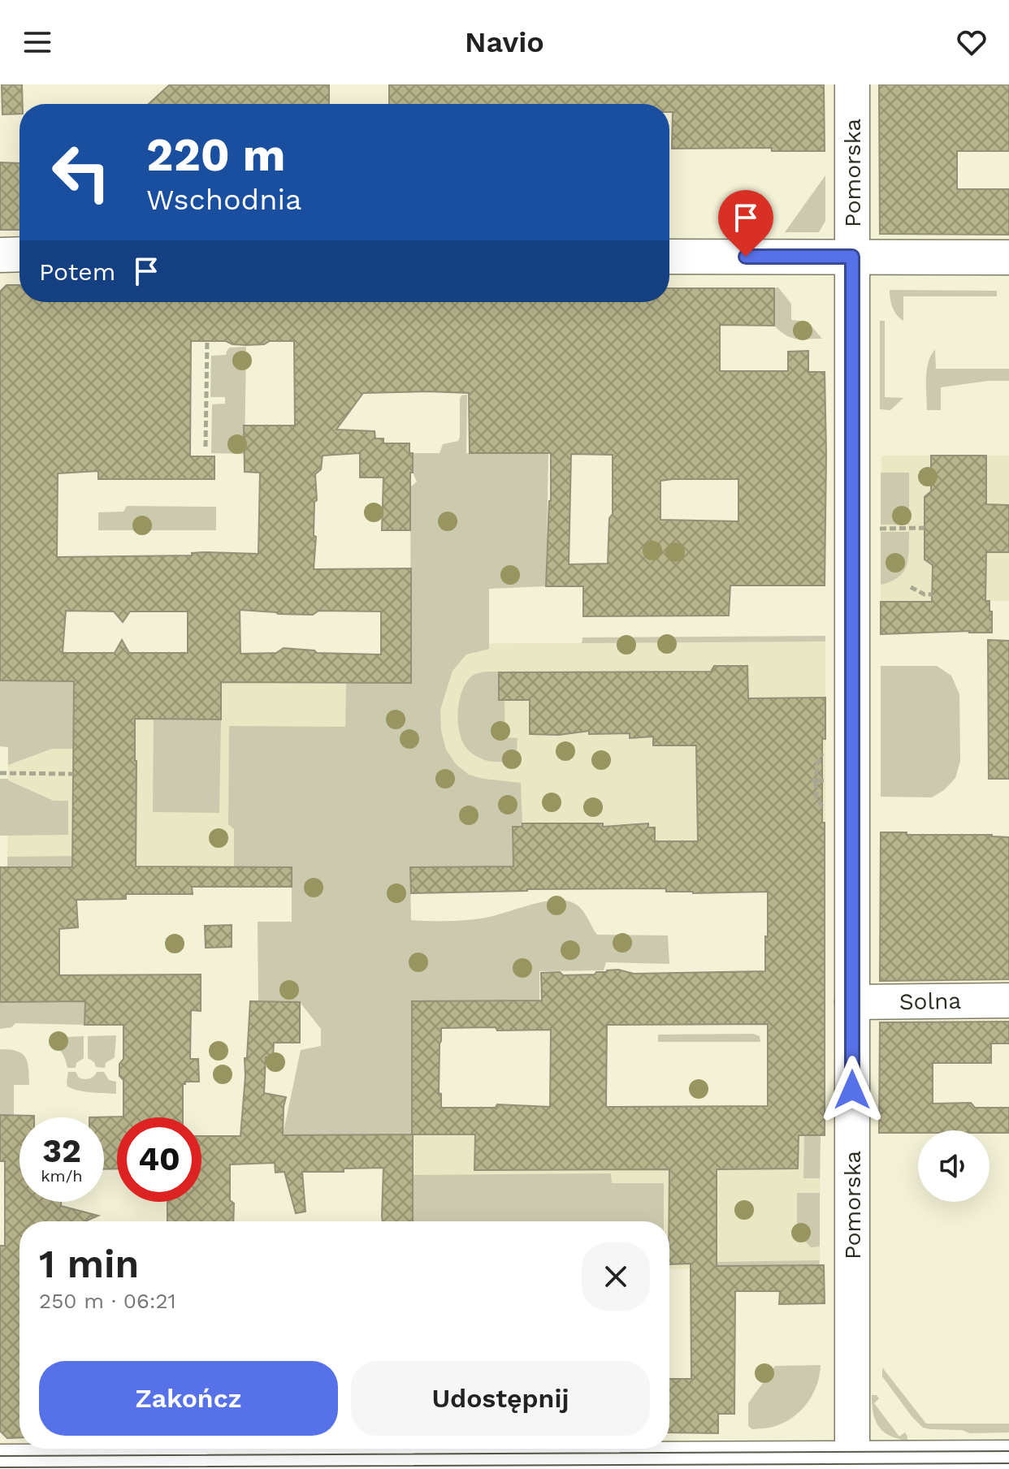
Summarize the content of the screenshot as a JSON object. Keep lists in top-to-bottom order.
{
  "streets": {
    "street": ["Pomorska", "Solna"]
  },
  "crossings": [
    ["Pomorska", "Solna"]
  ],
  "page": {
    "header": "Navio",
    "turn": ["220 m", "Wschodnia"],
    "then": "Potem",
    "speed": "32 km/h",
    "limit": "40",
    "heading": ["1 min", "250 m · 06:21"],
    "buttons": ["Zakończ", "Udostępnij"]
  }
}
